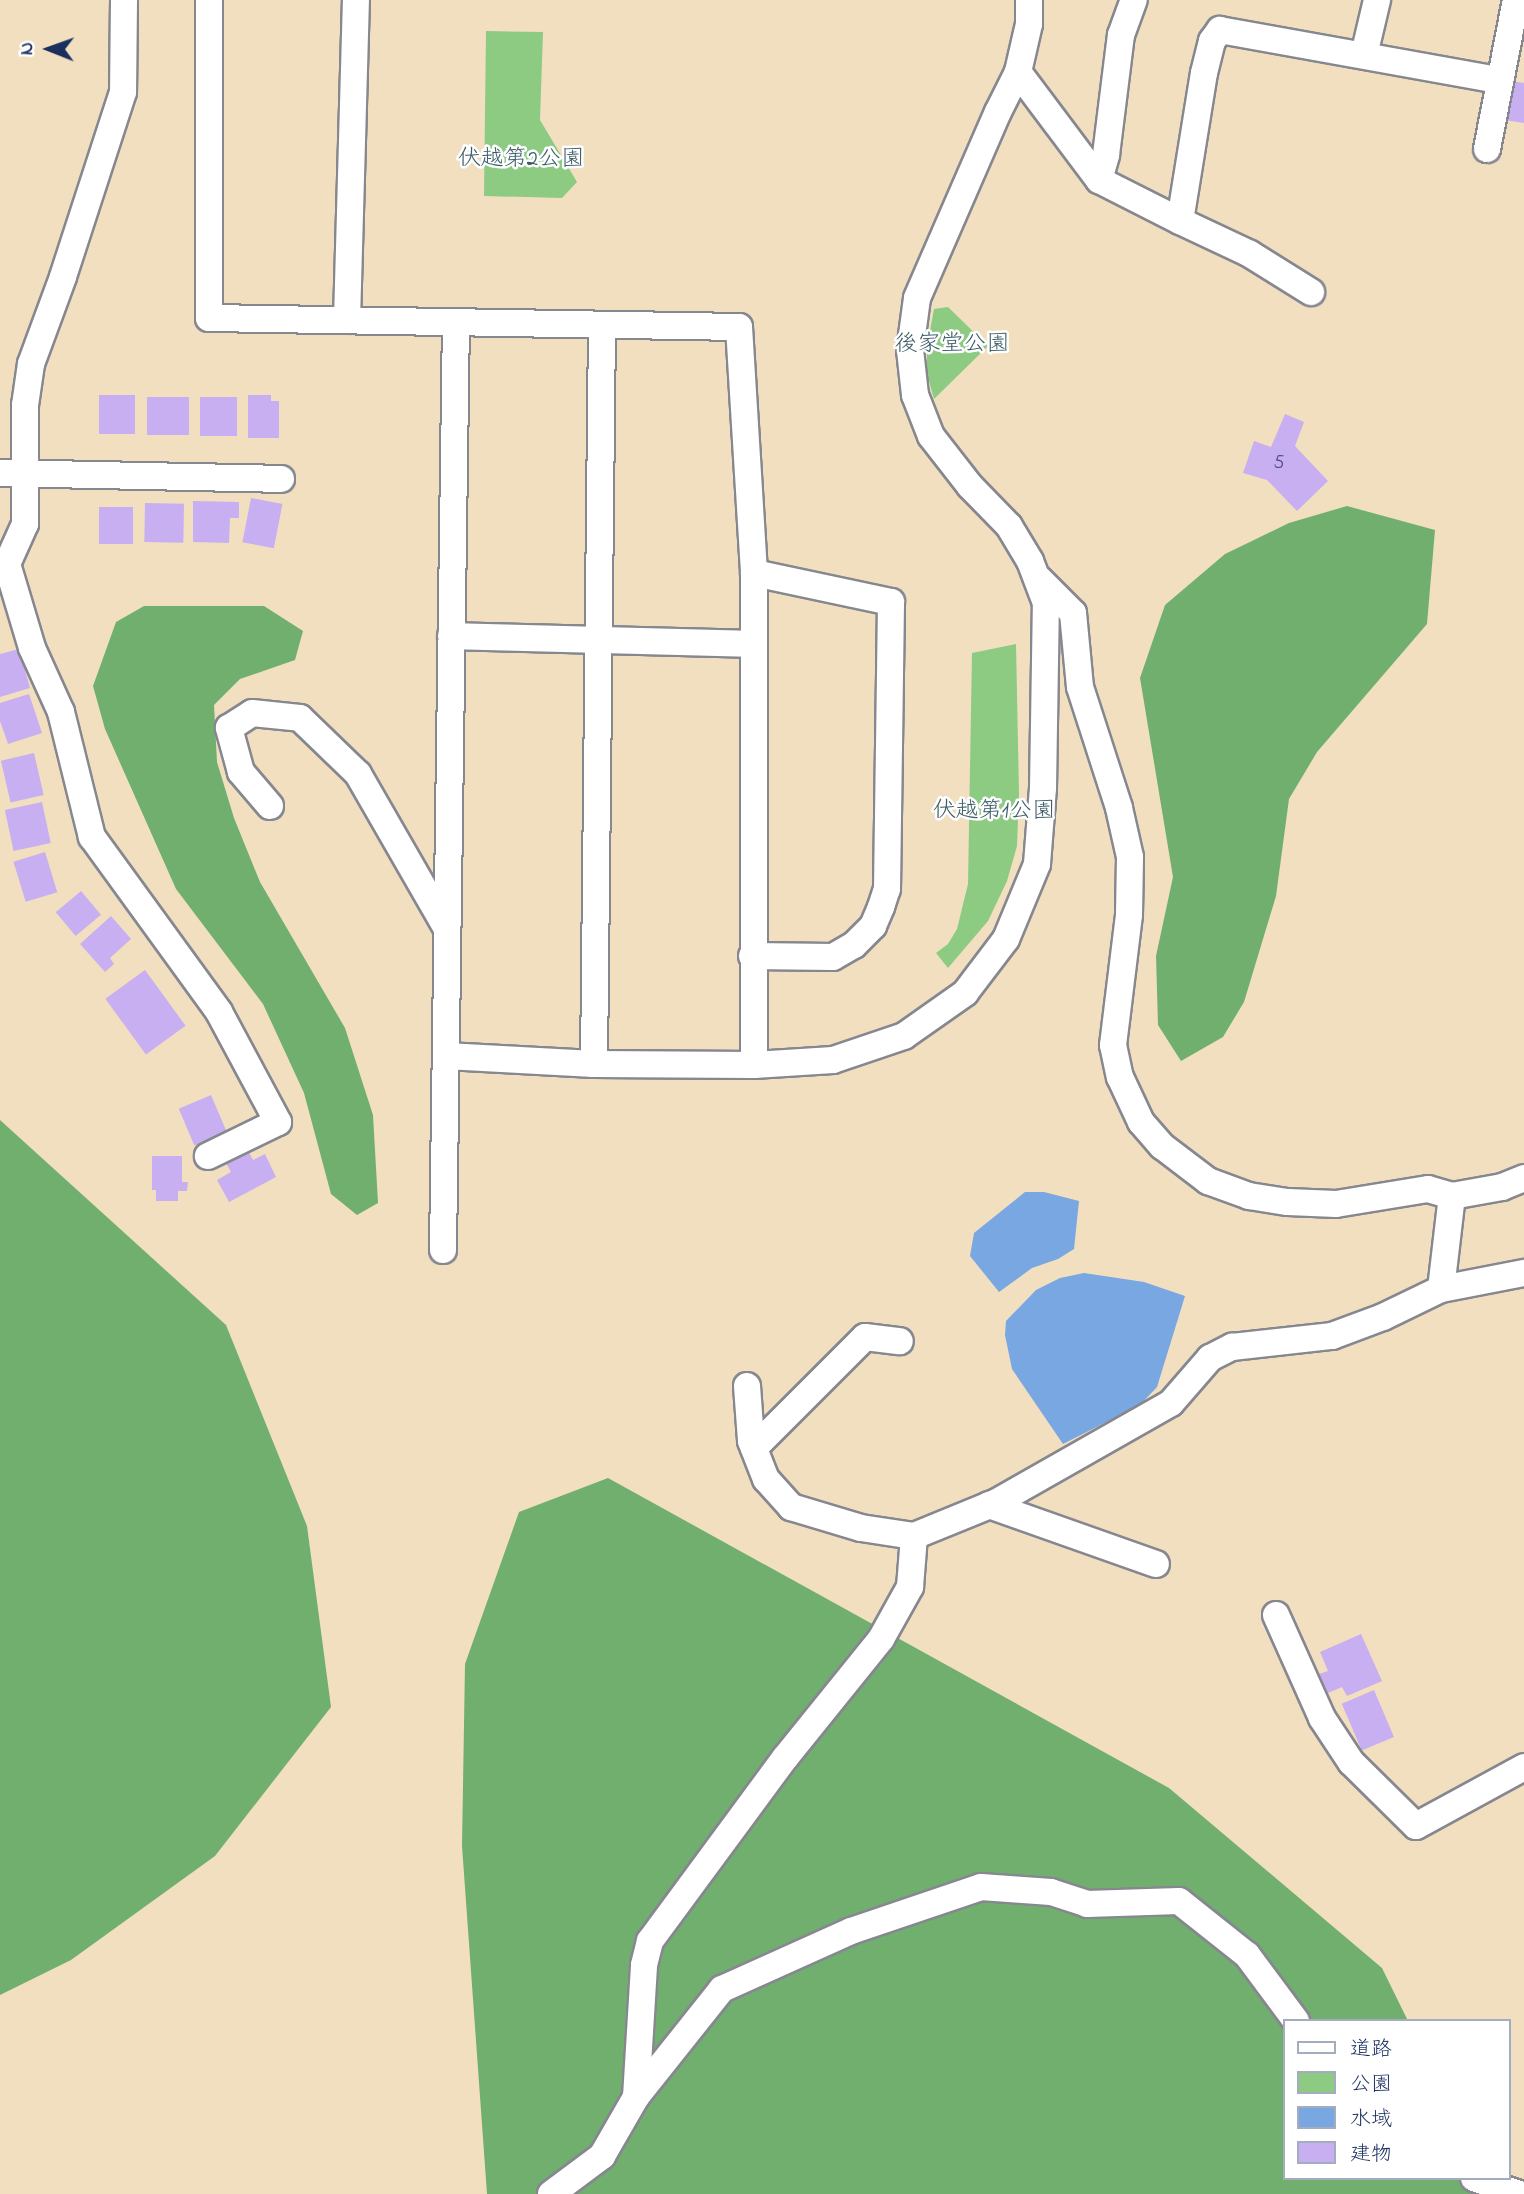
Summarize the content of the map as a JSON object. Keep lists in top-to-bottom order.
{
  "parks": ["伏越第2公園", "後家堂公園", "伏越第1公園"],
  "house_numbers": ["5"],
  "legend": [
    "道路",
    "公園",
    "水域",
    "建物"
  ],
  "north": "left"
}
